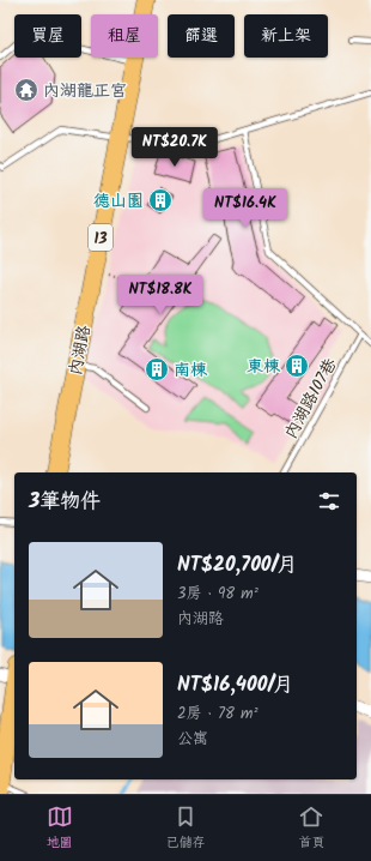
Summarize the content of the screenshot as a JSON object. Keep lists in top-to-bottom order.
{
  "streets": {
    "main road": ["13", "內湖路"],
    "lane": ["內湖路107巷"]
  },
  "places": {
    "temple": ["內湖龍正宮"],
    "building": ["德山園", "東棟", "南棟"]
  },
  "page": {
    "chip": [
      "買屋",
      "租屋",
      "篩選",
      "新上架"
    ],
    "price": ["NT$20.7K", "NT$16.4K", "NT$18.8K"],
    "heading": "3筆物件",
    "list": [
      {
        "name": "NT$20,700/月",
        "note": "3房 · 98 m² · 內湖路"
      },
      {
        "name": "NT$16,400/月",
        "note": "2房 · 78 m² · 公寓"
      }
    ],
    "tabs": ["地圖", "已儲存", "首頁"]
  }
}
